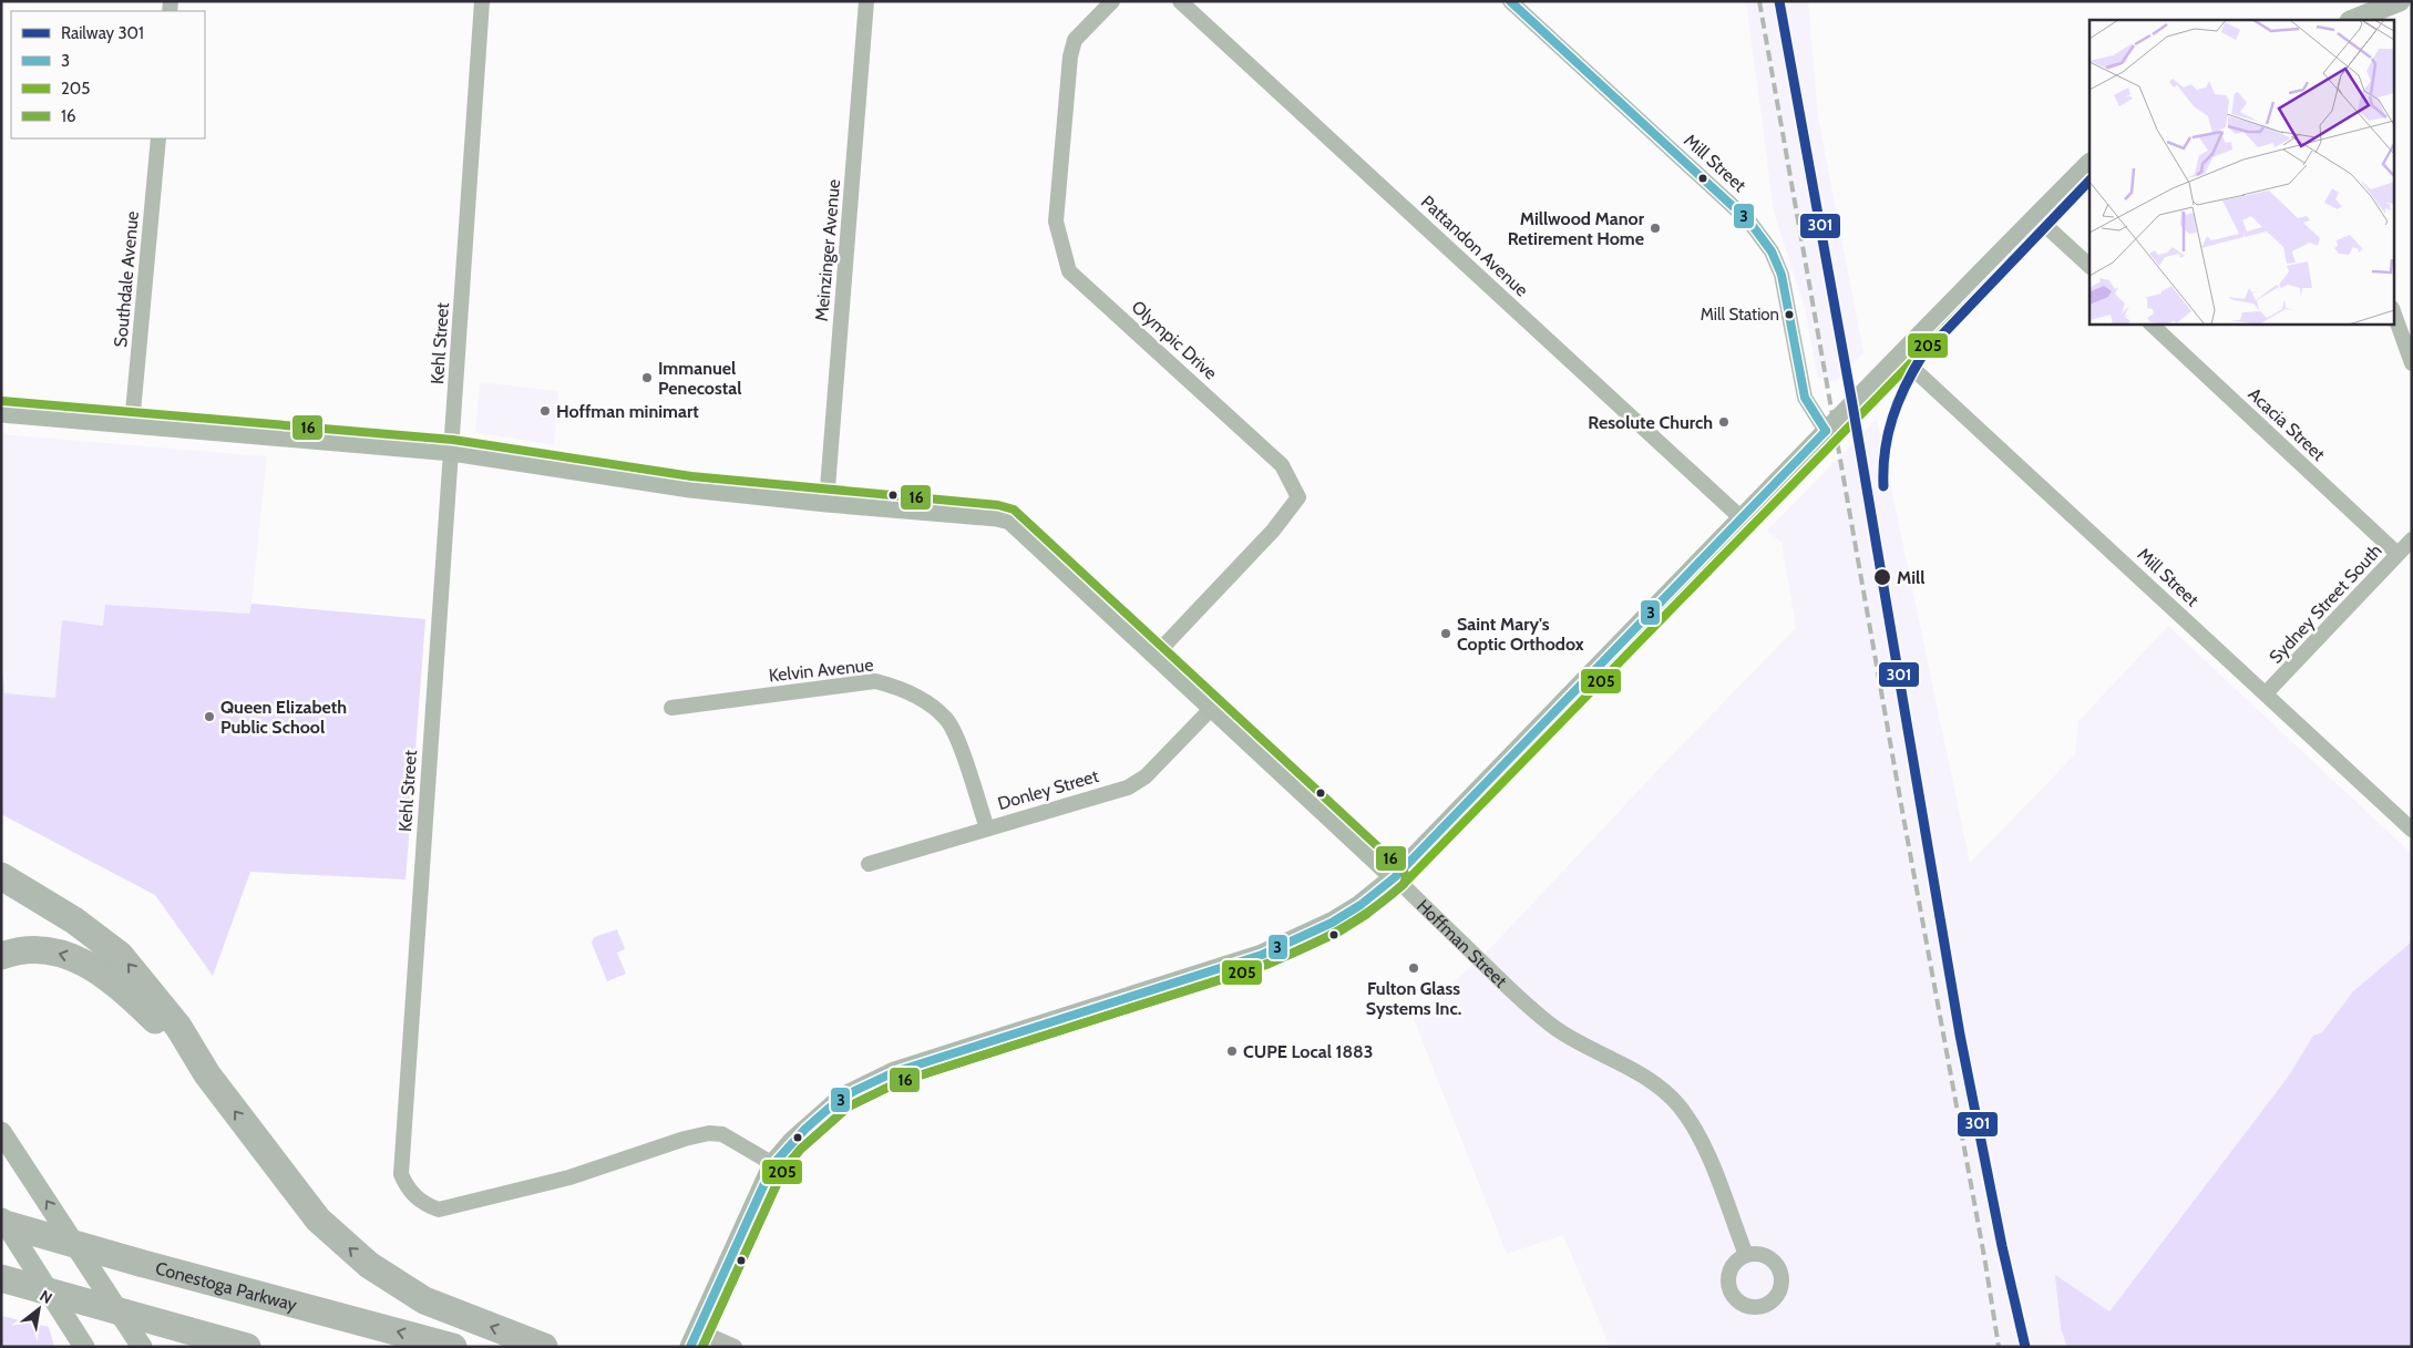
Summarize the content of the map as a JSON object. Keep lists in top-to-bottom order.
{
  "streets": {
    "highway": ["Conestoga Parkway"],
    "main road": ["Hoffman Street"],
    "street": [
      "Mill Street",
      "Pattandon Avenue",
      "Meinzinger Avenue",
      "Southdale Avenue",
      "Olympic Drive",
      "Kehl Street",
      "Acacia Street",
      "Sydney Street South",
      "Kelvin Avenue",
      "Donley Street"
    ]
  },
  "crossings": [
    ["Mill Street", "Sydney Street South"],
    ["Meinzinger Avenue", "Hoffman Street"],
    ["Southdale Avenue", "Hoffman Street"],
    ["Olympic Drive", "Hoffman Street"],
    ["Kehl Street", "Hoffman Street"],
    ["Acacia Street", "Sydney Street South"],
    ["Kelvin Avenue", "Donley Street"],
    ["Donley Street", "Hoffman Street"]
  ],
  "places": [
    "Millwood Manor Retirement Home",
    "Mill Station",
    "Immanuel Penecostal",
    "Hoffman minimart",
    "Resolute Church",
    "Mill",
    "Saint Mary's Coptic Orthodox",
    "Queen Elizabeth Public School",
    "Fulton Glass Systems Inc.",
    "CUPE Local 1883"
  ],
  "lines": [
    "rail line 301",
    "transit line 3",
    "transit line 205",
    "transit line 16"
  ],
  "legend": [
    "Railway 301",
    "3",
    "205",
    "16"
  ],
  "north": "top right"
}
